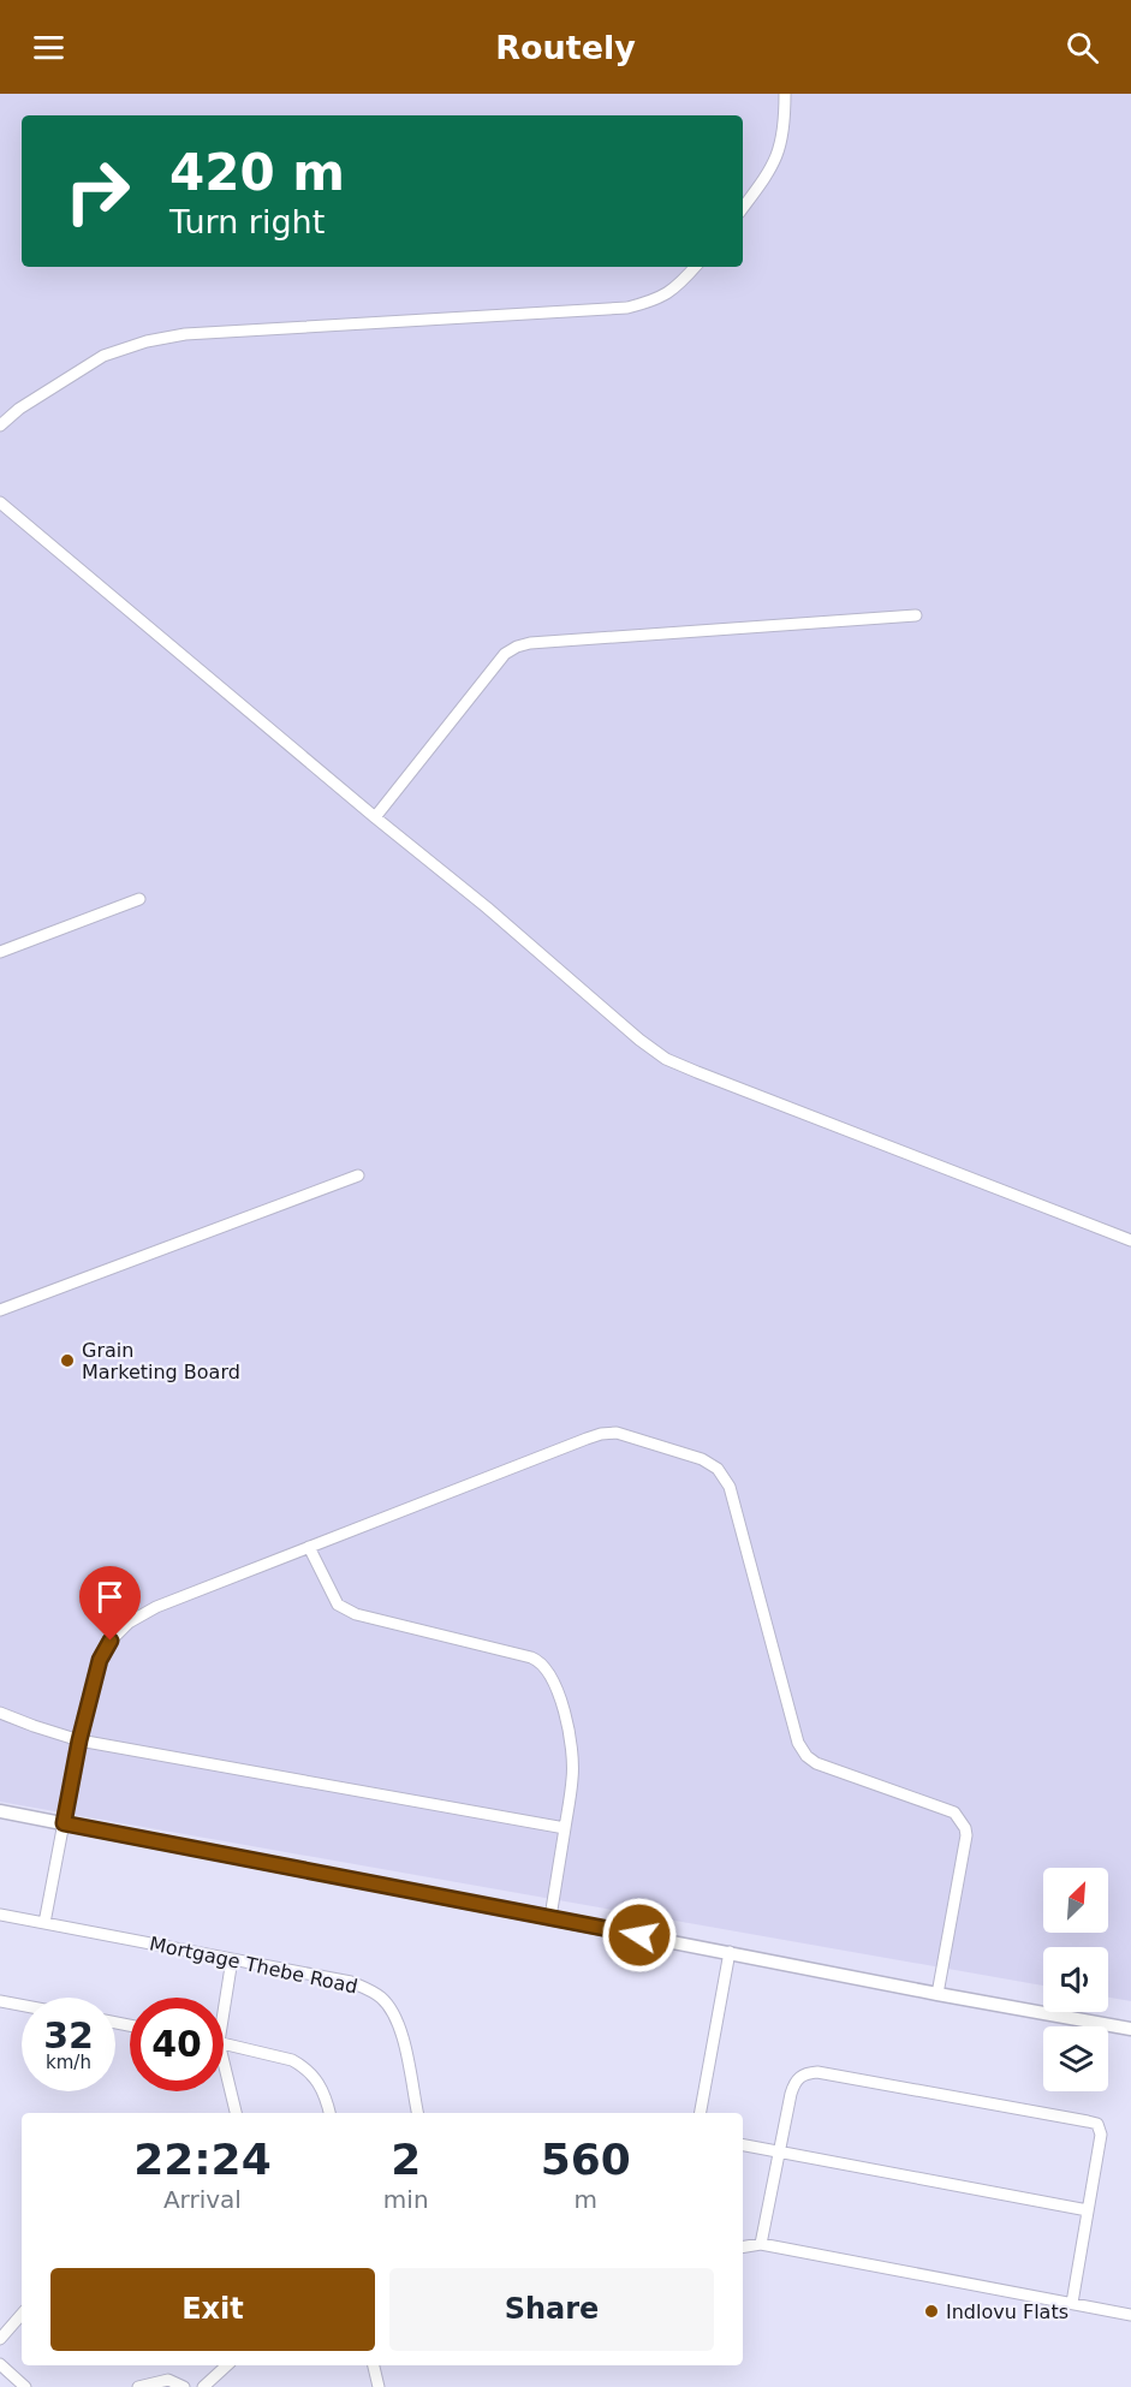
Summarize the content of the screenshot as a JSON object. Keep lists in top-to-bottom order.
{
  "streets": {
    "street": ["Mortgage Thebe Road"]
  },
  "places": ["Grain Marketing Board", "Indlovu Flats"],
  "north": "top right",
  "page": {
    "header": "Routely",
    "turn": ["420 m", "Turn right"],
    "speed": "32 km/h",
    "limit": "40",
    "eta": [
      "22:24",
      "Arrival",
      "2",
      "min",
      "560",
      "m"
    ],
    "buttons": ["Exit", "Share"]
  }
}
